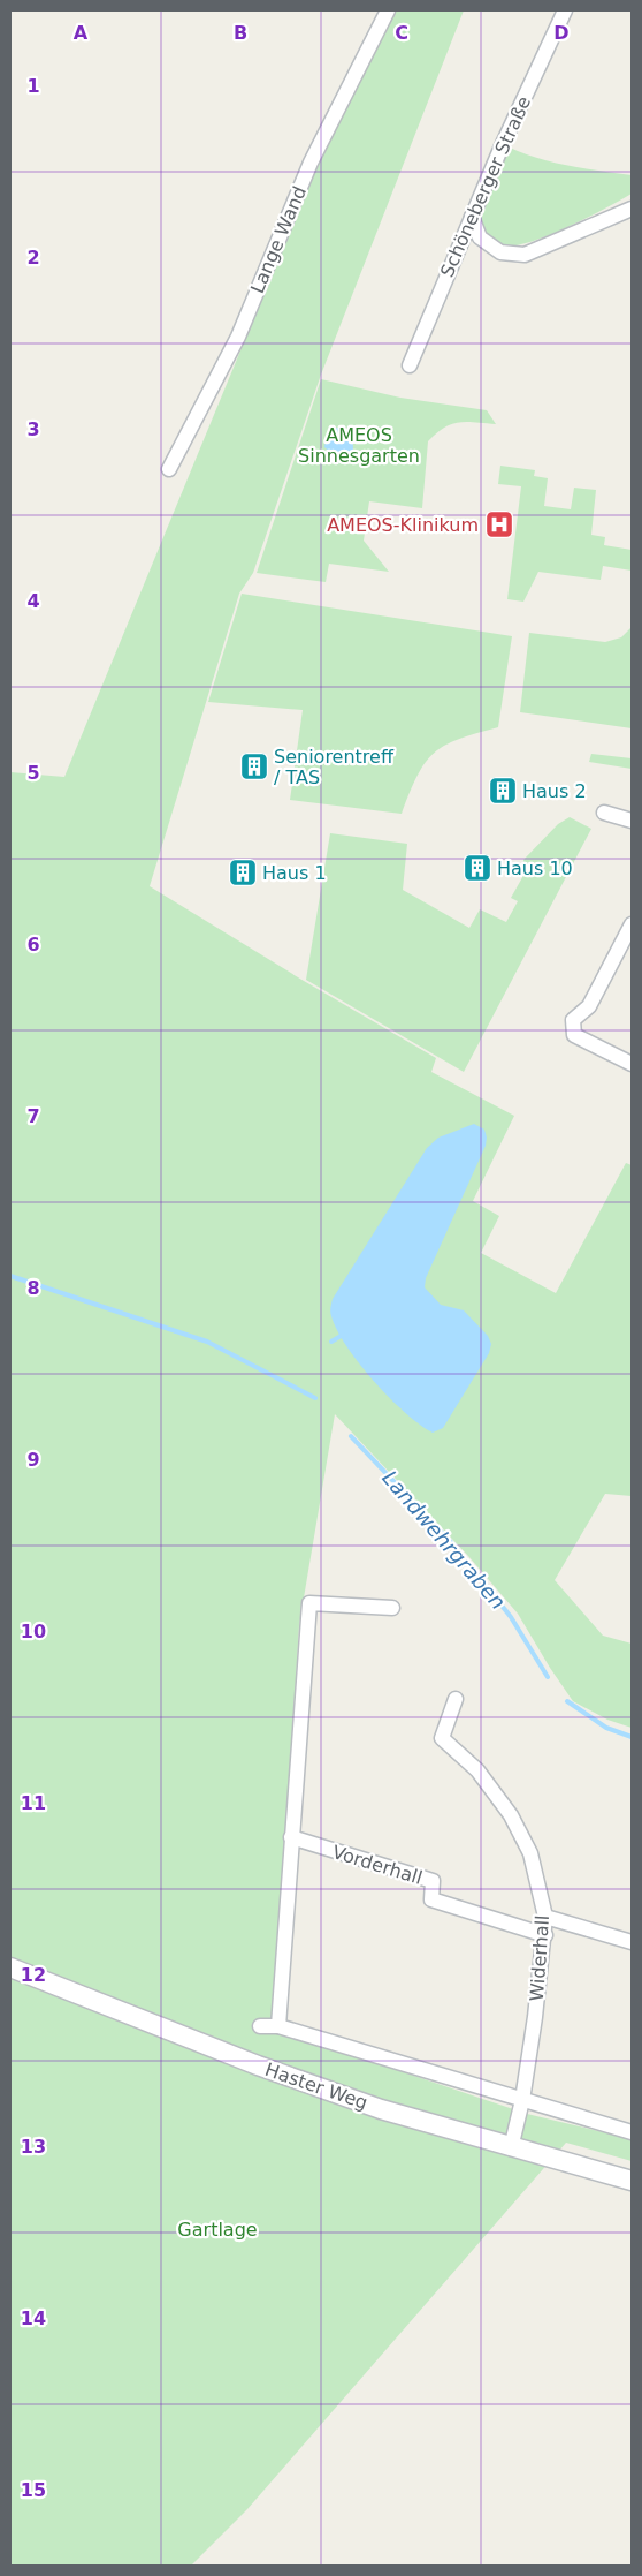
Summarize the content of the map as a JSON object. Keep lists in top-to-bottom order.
{
  "streets": {
    "street": [
      "Schöneberger Straße",
      "Lange Wand",
      "Vorderhall",
      "Widerhall",
      "Haster Weg"
    ]
  },
  "crossings": [
    ["Vorderhall", "Widerhall"],
    ["Widerhall", "Haster Weg"]
  ],
  "water": ["Landwehrgraben"],
  "parks": ["AMEOS Sinnesgarten", "Gartlage"],
  "places": {
    "hospital": ["AMEOS-Klinikum"],
    "building": [
      "Seniorentreff / TAS",
      "Haus 2",
      "Haus 10",
      "Haus 1"
    ]
  },
  "grid": {
    "columns": [
      "A",
      "B",
      "C",
      "D"
    ],
    "rows": [
      "1",
      "2",
      "3",
      "4",
      "5",
      "6",
      "7",
      "8",
      "9",
      "10",
      "11",
      "12",
      "13",
      "14",
      "15"
    ]
  }
}
